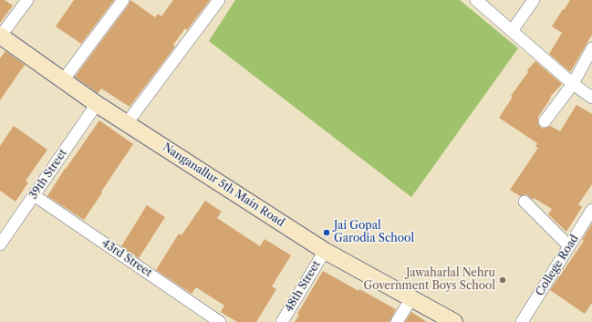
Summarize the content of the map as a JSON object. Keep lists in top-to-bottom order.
{
  "streets": {
    "street": [
      "39th Street",
      "Nanganallur 5th Main Road",
      "43rd Street",
      "College Road",
      "48th Street"
    ]
  },
  "crossings": [
    ["39th Street", "Nanganallur 5th Main Road"],
    ["39th Street", "43rd Street"],
    ["Nanganallur 5th Main Road", "48th Street"]
  ],
  "places": ["Jai Gopal Garodia School", "Jawaharlal Nehru Government Boys School"]
}
